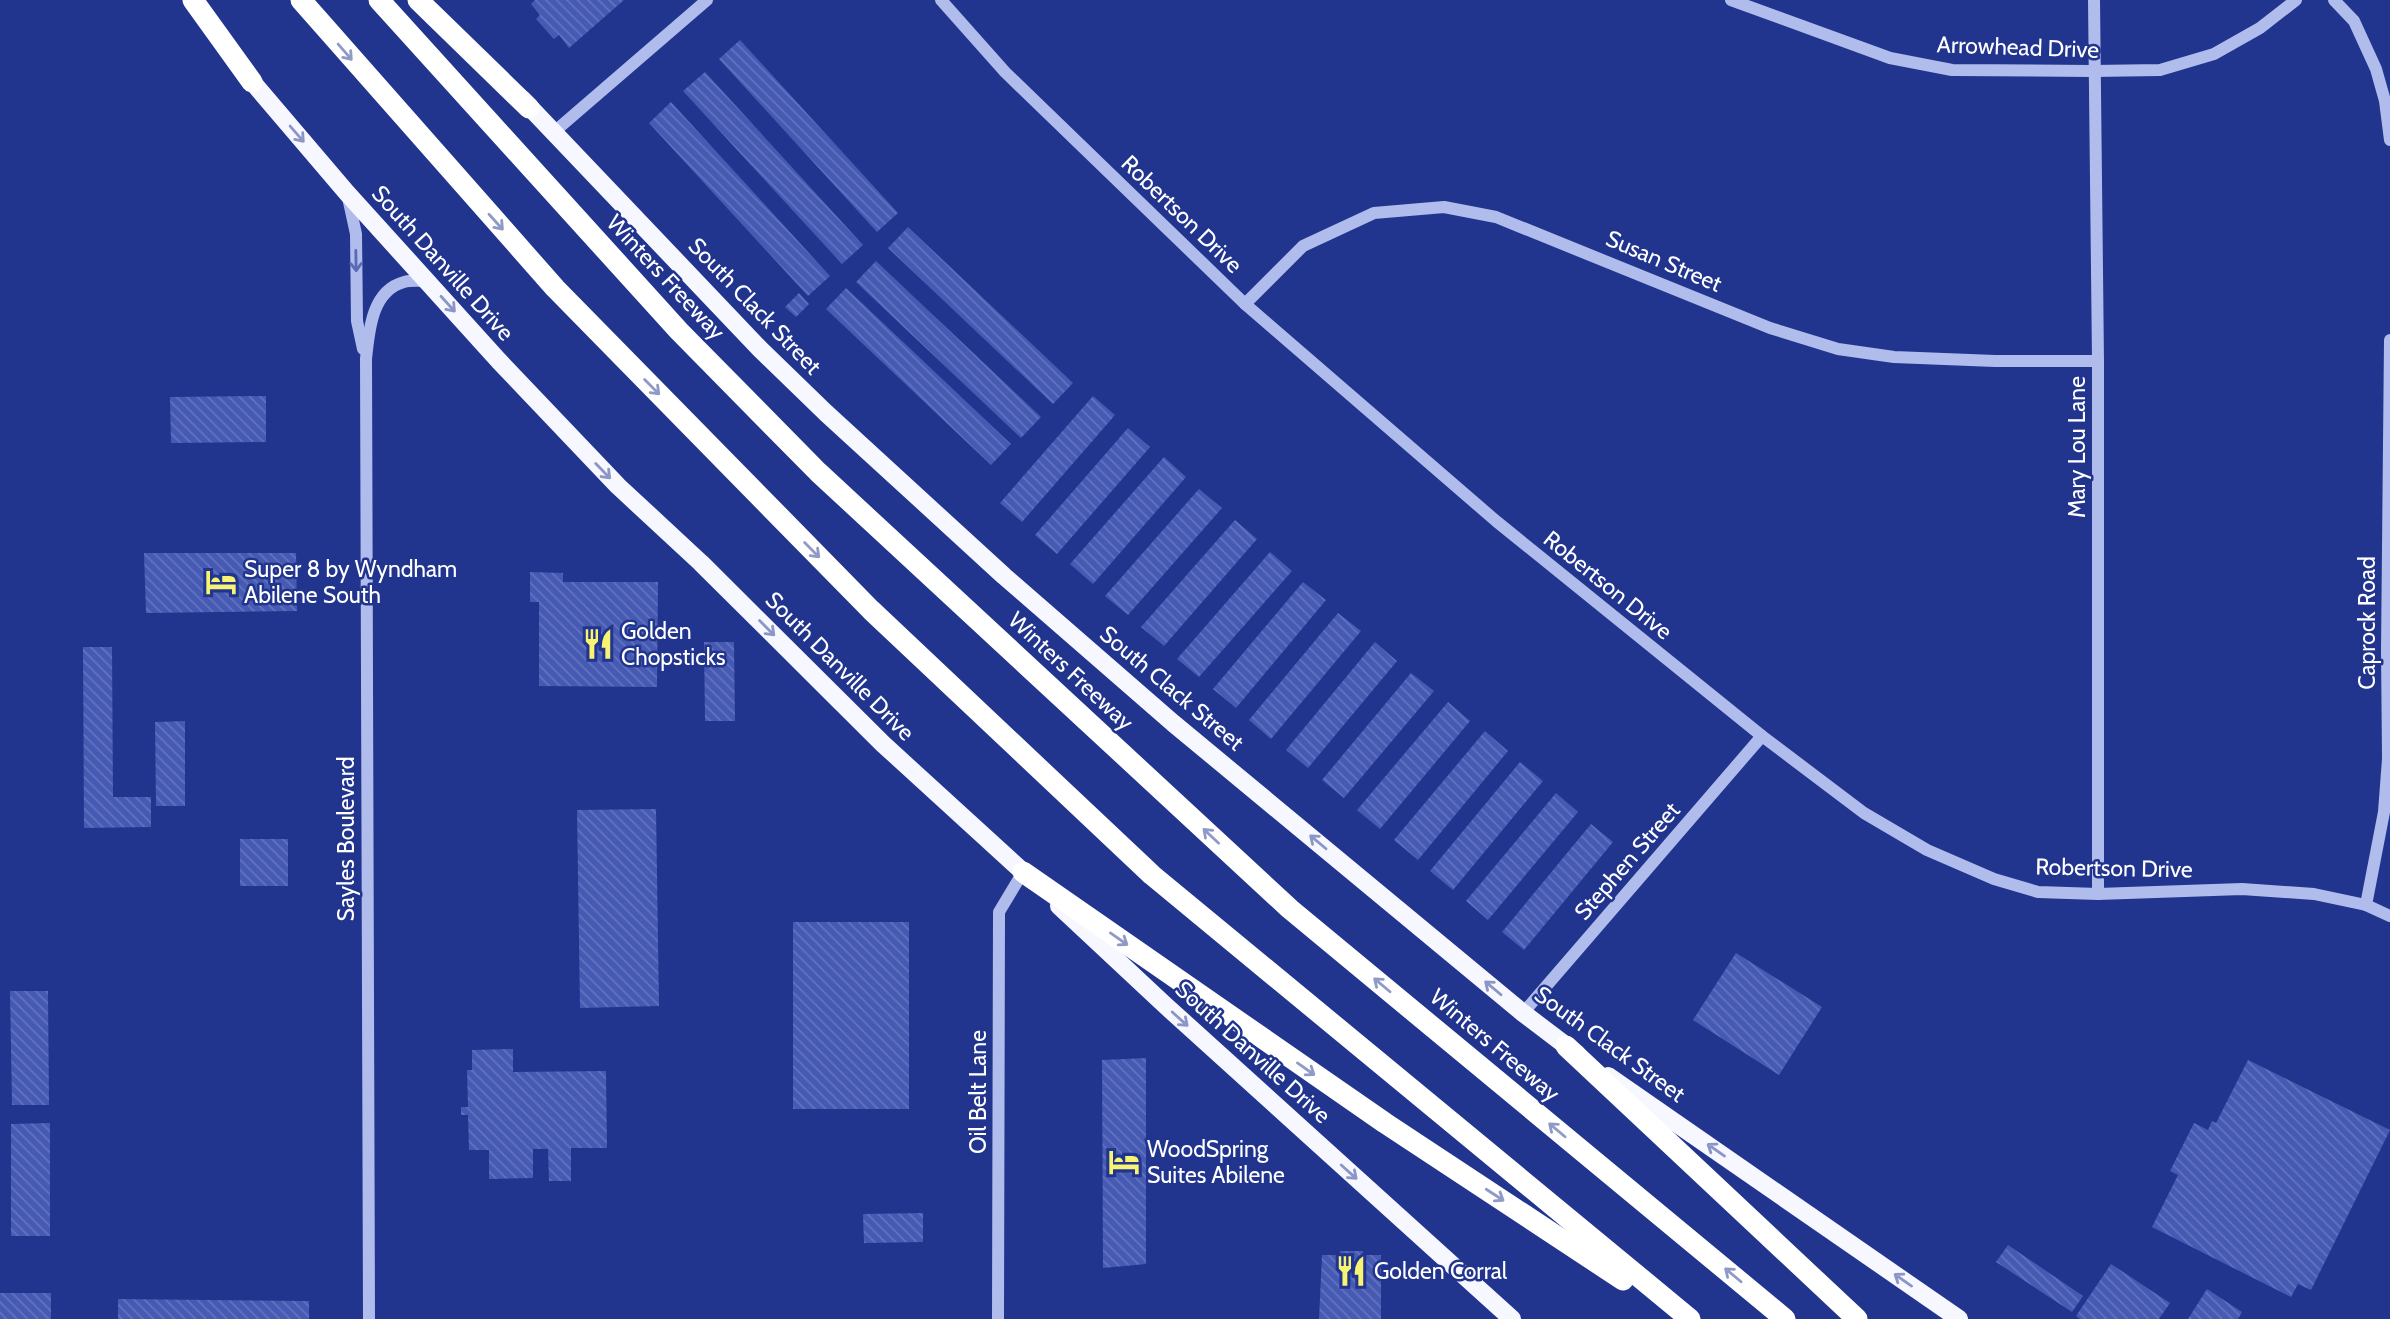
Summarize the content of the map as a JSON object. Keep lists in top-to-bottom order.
{
  "streets": {
    "highway": ["Winters Freeway"],
    "main road": ["South Danville Drive", "South Clack Street"],
    "street": [
      "Arrowhead Drive",
      "Robertson Drive",
      "Susan Street",
      "Mary Lou Lane",
      "Caprock Road",
      "Sayles Boulevard",
      "Stephen Street",
      "Oil Belt Lane"
    ]
  },
  "crossings": [
    ["Arrowhead Drive", "Mary Lou Lane"],
    ["Robertson Drive", "Susan Street"],
    ["Robertson Drive", "Mary Lou Lane"],
    ["Robertson Drive", "Caprock Road"],
    ["Robertson Drive", "Stephen Street"],
    ["Susan Street", "Mary Lou Lane"],
    ["South Danville Drive", "Sayles Boulevard"],
    ["South Danville Drive", "Oil Belt Lane"],
    ["South Clack Street", "Stephen Street"]
  ],
  "one_way": ["South Danville Drive", "South Clack Street"],
  "places": {
    "hotel": ["Super 8 by Wyndham Abilene South", "WoodSpring Suites Abilene"],
    "restaurant": ["Golden Chopsticks", "Golden Corral"]
  }
}
